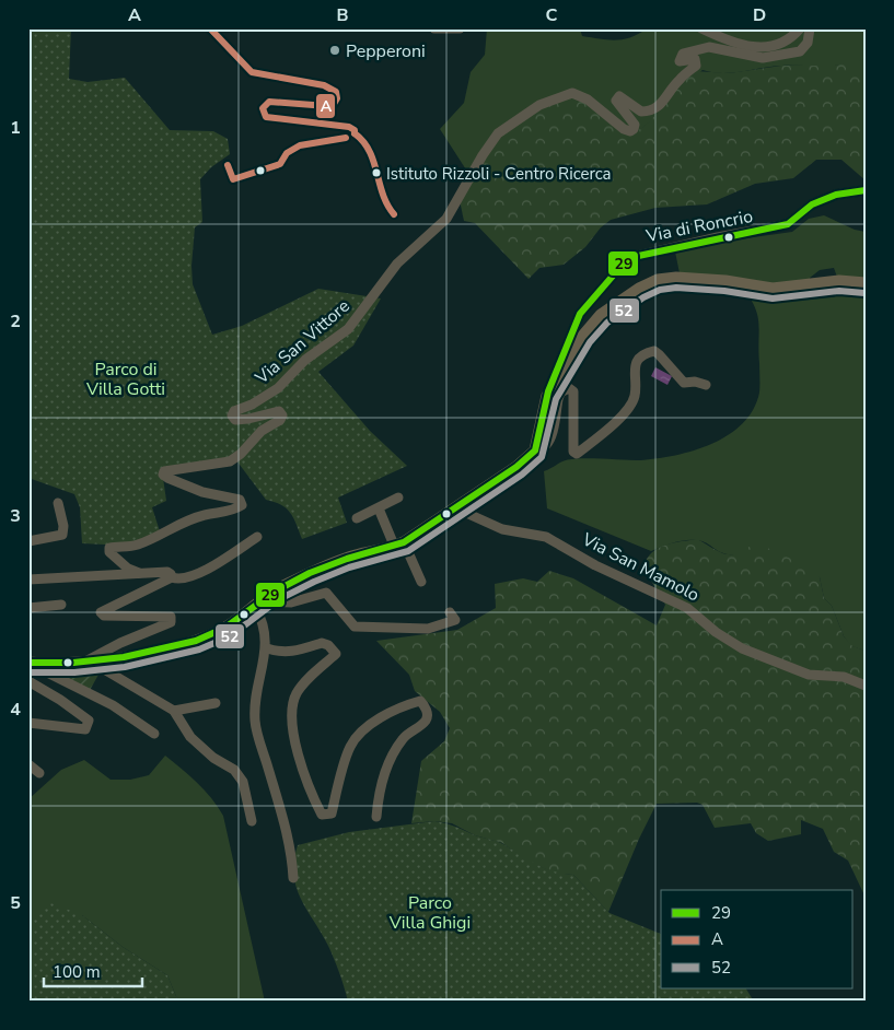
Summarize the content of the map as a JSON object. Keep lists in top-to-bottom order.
{
  "streets": {
    "street": ["Via di Roncrio", "Via San Vittore", "Via San Mamolo"]
  },
  "parks": ["Parco di Villa Gotti", "Parco Villa Ghigi"],
  "places": ["Pepperoni", "Istituto Rizzoli - Centro Ricerca"],
  "lines": ["transit line A", "transit line 29", "transit line 52"],
  "legend": ["29", "A", "52"],
  "scale_bar": "100 m",
  "grid": {
    "columns": [
      "A",
      "B",
      "C",
      "D"
    ],
    "rows": [
      "1",
      "2",
      "3",
      "4",
      "5"
    ]
  }
}
